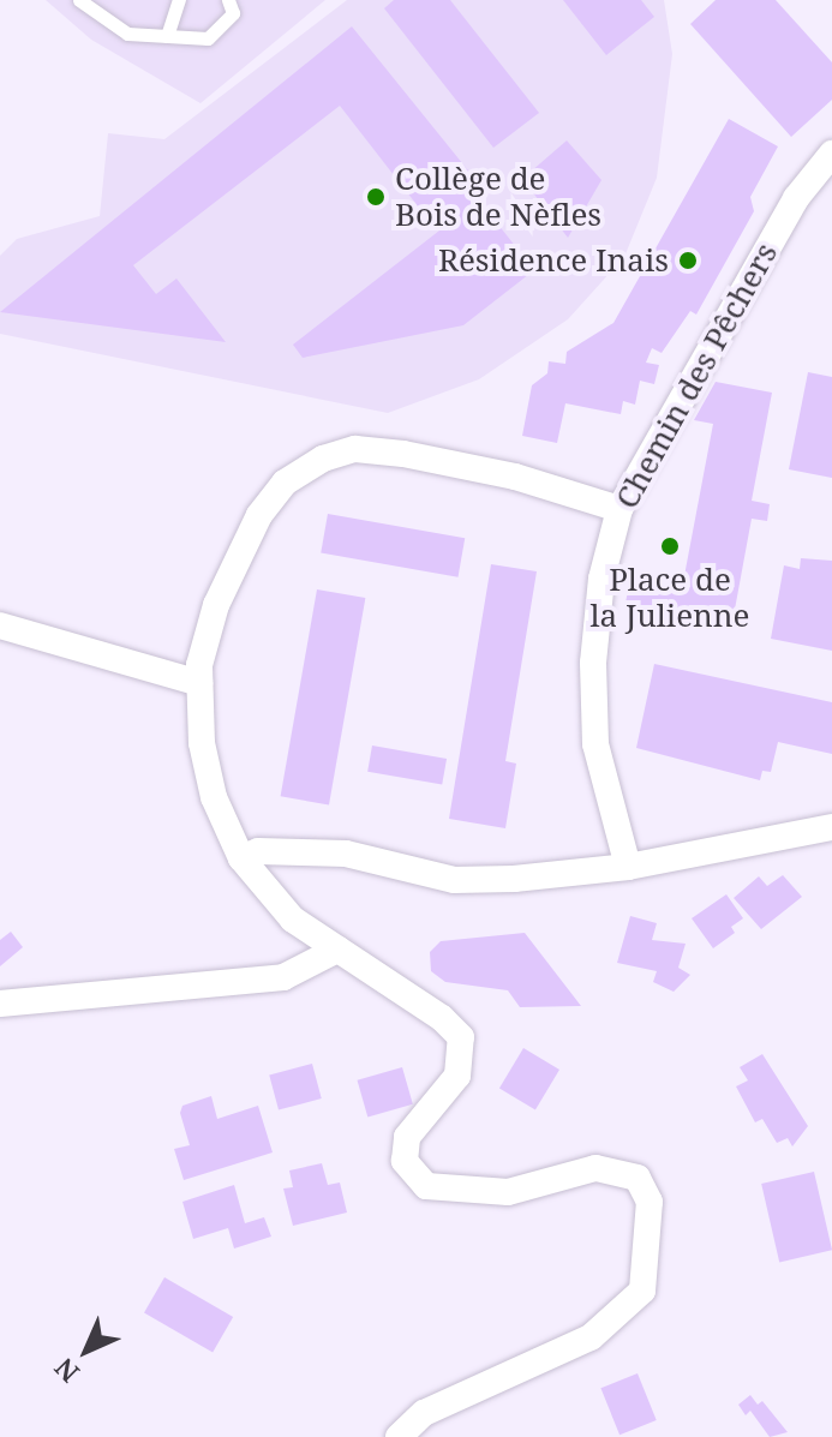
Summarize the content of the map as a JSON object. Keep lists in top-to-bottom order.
{
  "streets": {
    "street": ["Chemin des Pêchers"]
  },
  "places": ["Collège de Bois de Nèfles", "Résidence Inais", "Place de la Julienne"],
  "north": "bottom left"
}
